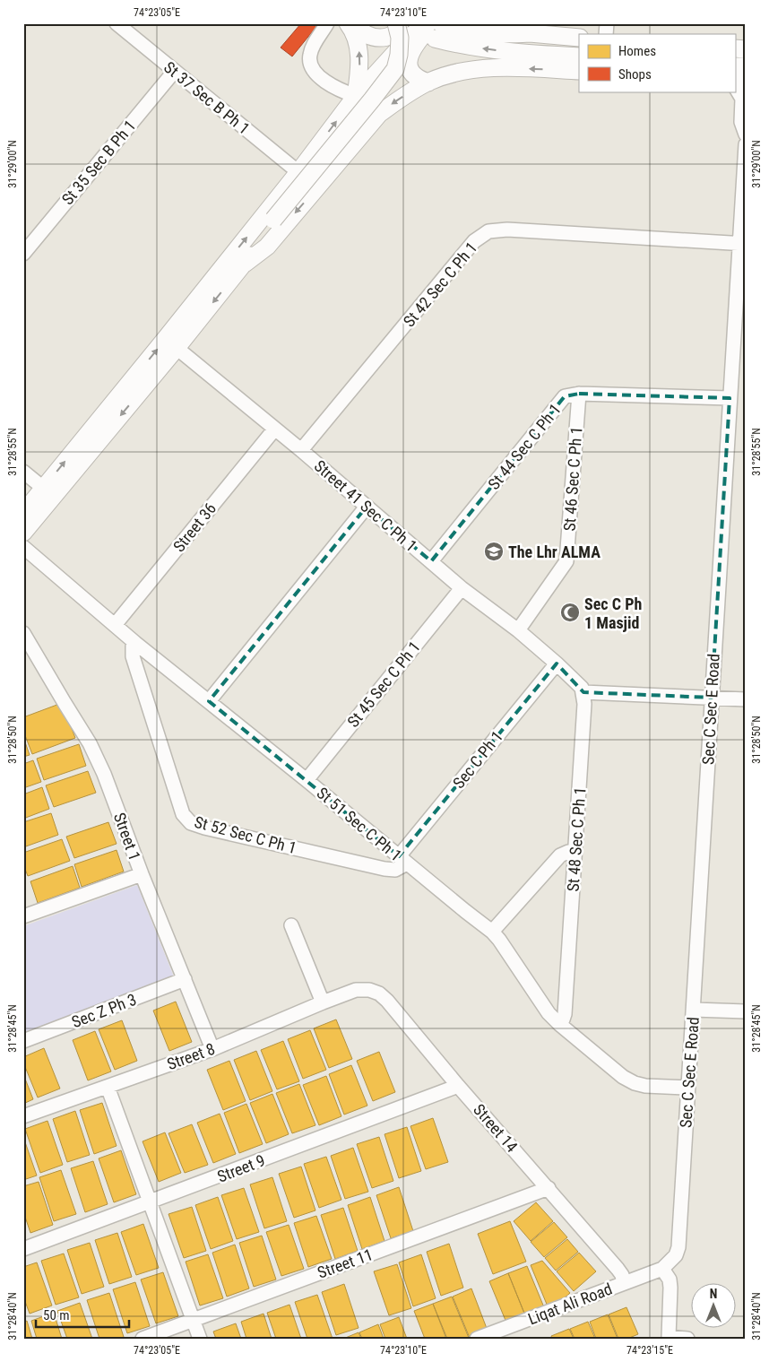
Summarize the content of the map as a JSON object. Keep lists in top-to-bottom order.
{
  "streets": {
    "street": [
      "St 37 Sec B Ph 1",
      "St 35 Sec B Ph 1",
      "St 42 Sec C Ph 1",
      "St 44 Sec C Ph 1",
      "St 46 Sec C Ph 1",
      "Street 41 Sec C Ph 1",
      "Street 36",
      "St 45 Sec C Ph 1",
      "Sec C Sec E Road",
      "Sec C Ph 1",
      "St 51 Sec C Ph 1",
      "St 52 Sec C Ph 1",
      "Street 1",
      "St 48 Sec C Ph 1",
      "Sec Z Ph 3",
      "Street 8",
      "Street 14",
      "Street 9",
      "Street 11",
      "Liqat Ali Road"
    ]
  },
  "crossings": [
    ["St 37 Sec B Ph 1", "St 35 Sec B Ph 1"],
    ["St 42 Sec C Ph 1", "Street 41 Sec C Ph 1"],
    ["St 42 Sec C Ph 1", "Sec C Sec E Road"],
    ["St 44 Sec C Ph 1", "St 46 Sec C Ph 1"],
    ["St 44 Sec C Ph 1", "Street 41 Sec C Ph 1"],
    ["St 44 Sec C Ph 1", "Sec C Sec E Road"],
    ["St 46 Sec C Ph 1", "Street 41 Sec C Ph 1"],
    ["Street 41 Sec C Ph 1", "Street 36"],
    ["Street 41 Sec C Ph 1", "St 45 Sec C Ph 1"],
    ["Street 41 Sec C Ph 1", "Sec C Ph 1"],
    ["Street 36", "St 51 Sec C Ph 1"],
    ["St 45 Sec C Ph 1", "St 51 Sec C Ph 1"],
    ["Sec C Sec E Road", "St 51 Sec C Ph 1"],
    ["Sec C Sec E Road", "Liqat Ali Road"],
    ["Sec C Ph 1", "St 51 Sec C Ph 1"],
    ["Sec C Ph 1", "St 52 Sec C Ph 1"],
    ["St 51 Sec C Ph 1", "St 52 Sec C Ph 1"],
    ["St 51 Sec C Ph 1", "St 48 Sec C Ph 1"],
    ["Street 1", "Sec Z Ph 3"],
    ["Street 1", "Street 8"],
    ["Street 8", "Street 14"],
    ["Street 14", "Street 9"],
    ["Street 14", "Street 11"],
    ["Street 14", "Liqat Ali Road"]
  ],
  "places": {
    "school or university": ["The Lhr ALMA"],
    "mosque": ["Sec C Ph 1 Masjid"]
  },
  "legend": ["Homes", "Shops"],
  "scale_bar": "50 m",
  "north": "top",
  "coordinates": [
    "74°23'05\"E",
    "74°23'10\"E",
    "31°29'00\"N",
    "31°28'55\"N",
    "31°28'50\"N",
    "31°28'45\"N",
    "31°28'40\"N",
    "74°23'15\"E"
  ]
}
